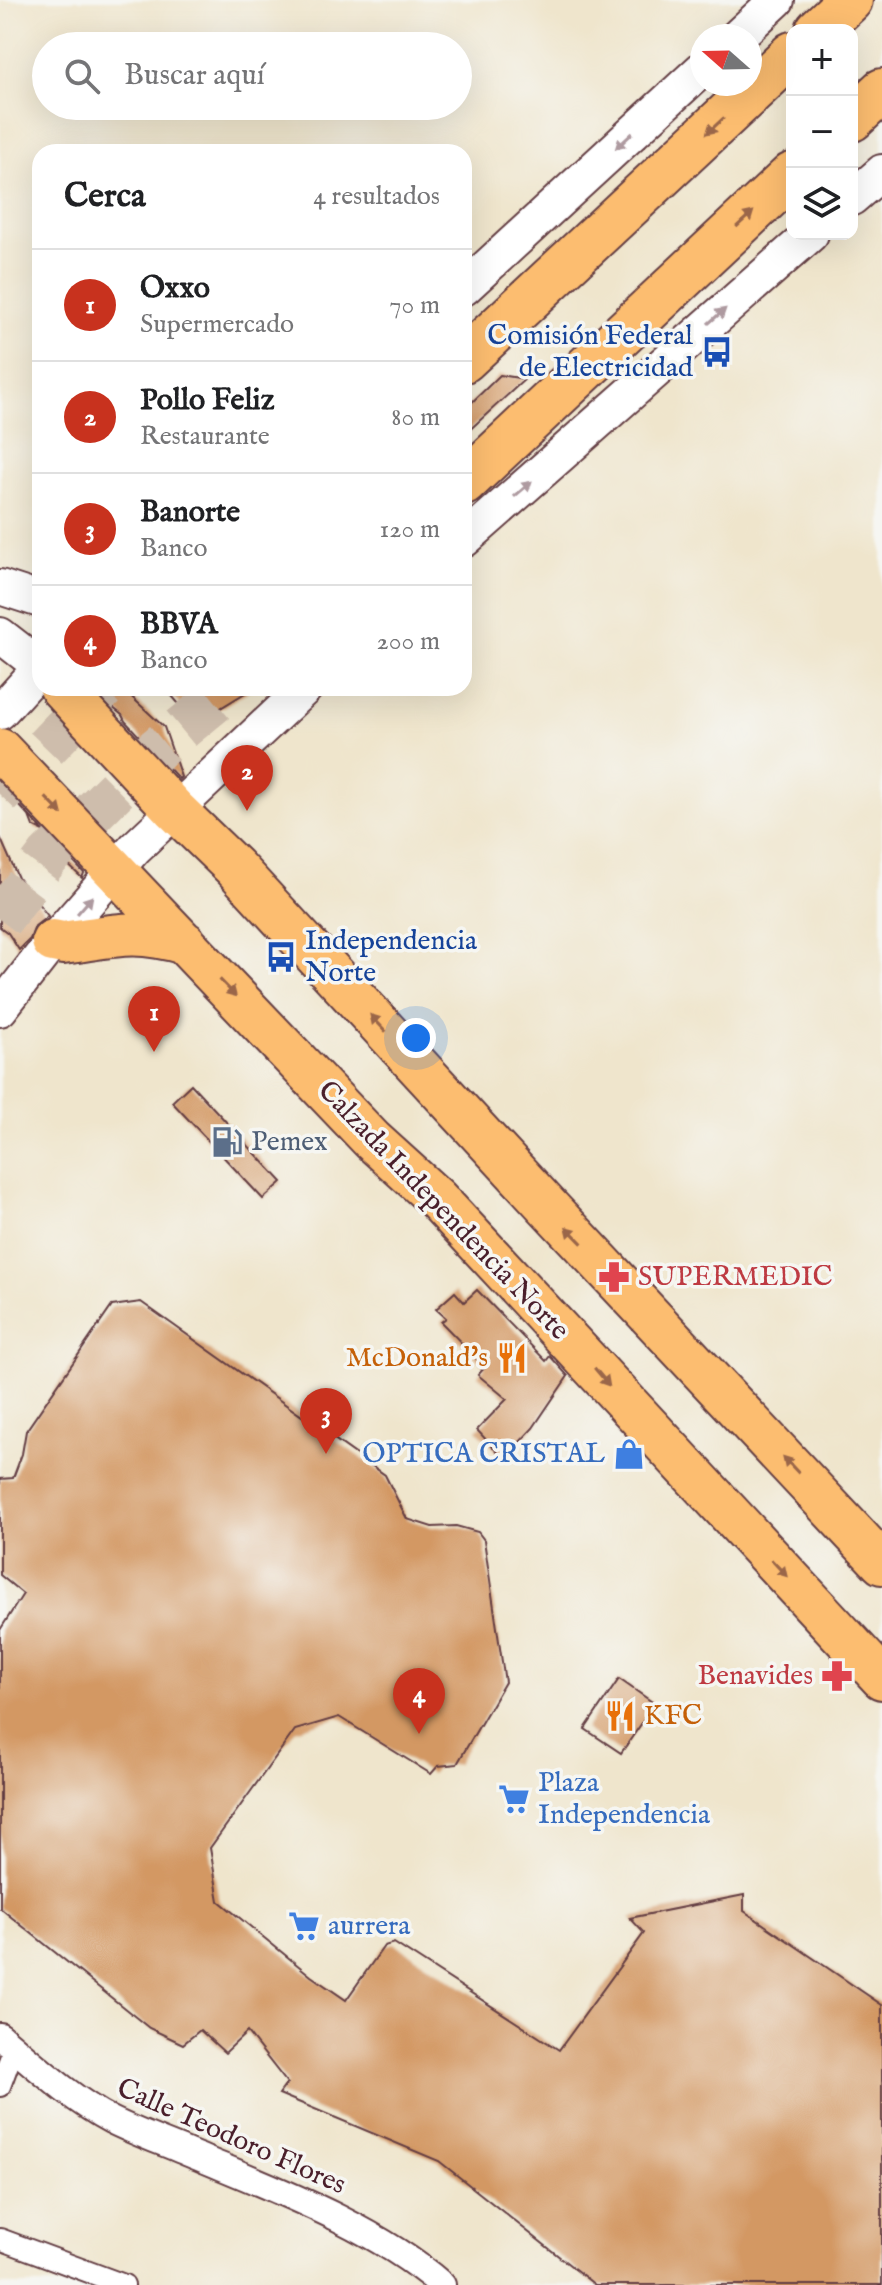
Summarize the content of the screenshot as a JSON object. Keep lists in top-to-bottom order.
{
  "streets": {
    "main road": ["Calzada Independencia Norte"],
    "street": ["Calle Teodoro Flores"]
  },
  "places": {
    "bus stop": ["Comisión Federal de Electricidad", "Independencia Norte"],
    "fuel station": ["Pemex"],
    "pharmacy": ["SUPERMEDIC", "Benavides"],
    "restaurant": ["McDonald's", "KFC"],
    "shop": ["OPTICA CRISTAL"],
    "supermarket": ["Plaza Independencia", "aurrera"]
  },
  "north": "left",
  "page": {
    "map_buttons": ["+", "−"],
    "search": "Buscar aquí",
    "heading": ["Cerca", "4 resultados"],
    "list": [
      {
        "mark": "1",
        "name": "Oxxo",
        "note": "Supermercado",
        "value": "70 m"
      },
      {
        "mark": "2",
        "name": "Pollo Feliz",
        "note": "Restaurante",
        "value": "80 m"
      },
      {
        "mark": "3",
        "name": "Banorte",
        "note": "Banco",
        "value": "120 m"
      },
      {
        "mark": "4",
        "name": "BBVA",
        "note": "Banco",
        "value": "200 m"
      }
    ],
    "pins": [
      "2",
      "1",
      "3",
      "4"
    ]
  }
}
